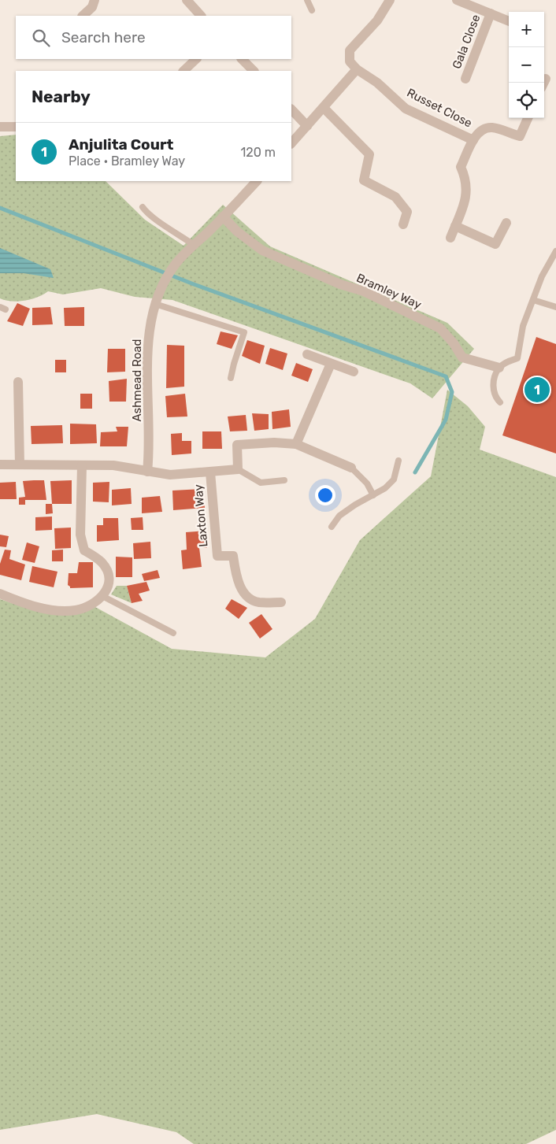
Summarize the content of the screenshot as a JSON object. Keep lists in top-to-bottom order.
{
  "streets": {
    "street": [
      "Gala Close",
      "Russet Close",
      "Bramley Way",
      "Ashmead Road",
      "Laxton Way"
    ]
  },
  "crossings": [
    ["Bramley Way", "Ashmead Road"],
    ["Ashmead Road", "Laxton Way"]
  ],
  "page": {
    "map_buttons": ["+", "−"],
    "search": "Search here",
    "heading": "Nearby",
    "list": [
      {
        "mark": "1",
        "name": "Anjulita Court",
        "note": "Place · Bramley Way",
        "value": "120 m"
      }
    ],
    "pins": "1"
  }
}
